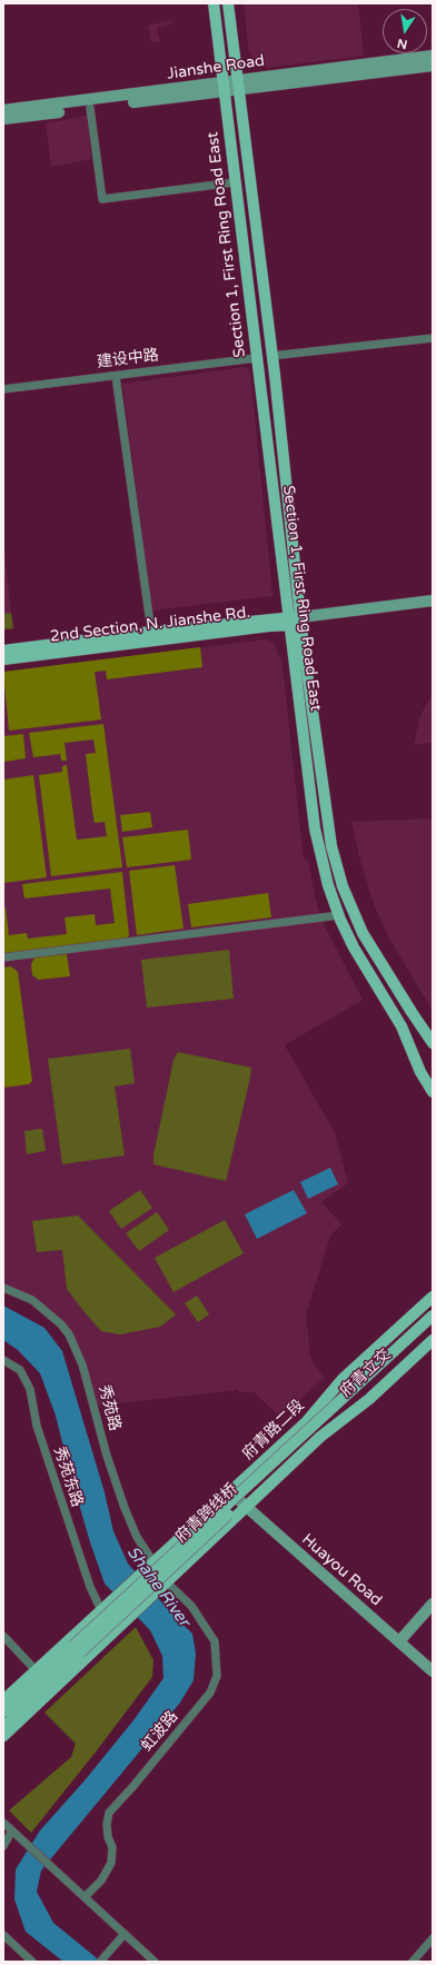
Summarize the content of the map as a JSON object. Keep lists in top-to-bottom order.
{
  "streets": {
    "main road": [
      "Section 1, First Ring Road East",
      "2nd Section, N. Jianshe Rd.",
      "府青立交",
      "府青路二段",
      "府青跨线桥"
    ],
    "street": [
      "Jianshe Road",
      "建设中路",
      "秀苑路",
      "秀苑东路",
      "Huayou Road",
      "虹波路"
    ]
  },
  "crossings": [
    ["Jianshe Road", "Section 1, First Ring Road East"],
    ["Section 1, First Ring Road East", "建设中路"],
    ["Section 1, First Ring Road East", "2nd Section, N. Jianshe Rd."],
    ["府青立交", "府青路二段"],
    ["秀苑路", "府青路二段"],
    ["府青路二段", "秀苑东路"],
    ["府青路二段", "Huayou Road"]
  ],
  "water": ["Shahe River"],
  "north": "bottom"
}
